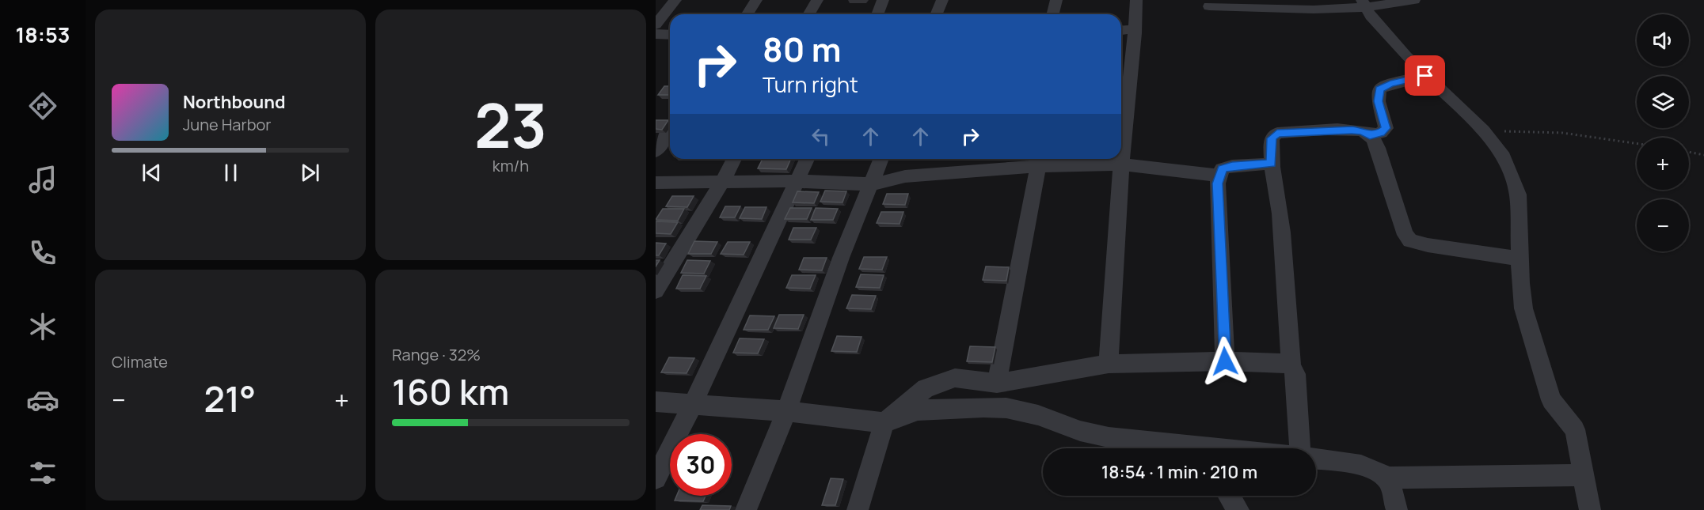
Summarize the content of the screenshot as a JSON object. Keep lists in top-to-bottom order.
{
  "page": {
    "tabs": "18:53",
    "tile": [
      ["23", "km/h"],
      "Climate",
      ["Range · 32%", "160 km"]
    ],
    "map_buttons": ["+", "−"],
    "turn": ["80 m", "Turn right"],
    "song": ["Northbound", "June Harbor"],
    "heat": ["−", "21°", "+"],
    "limit": "30",
    "trip": "18:54 · 1 min · 210 m"
  }
}
